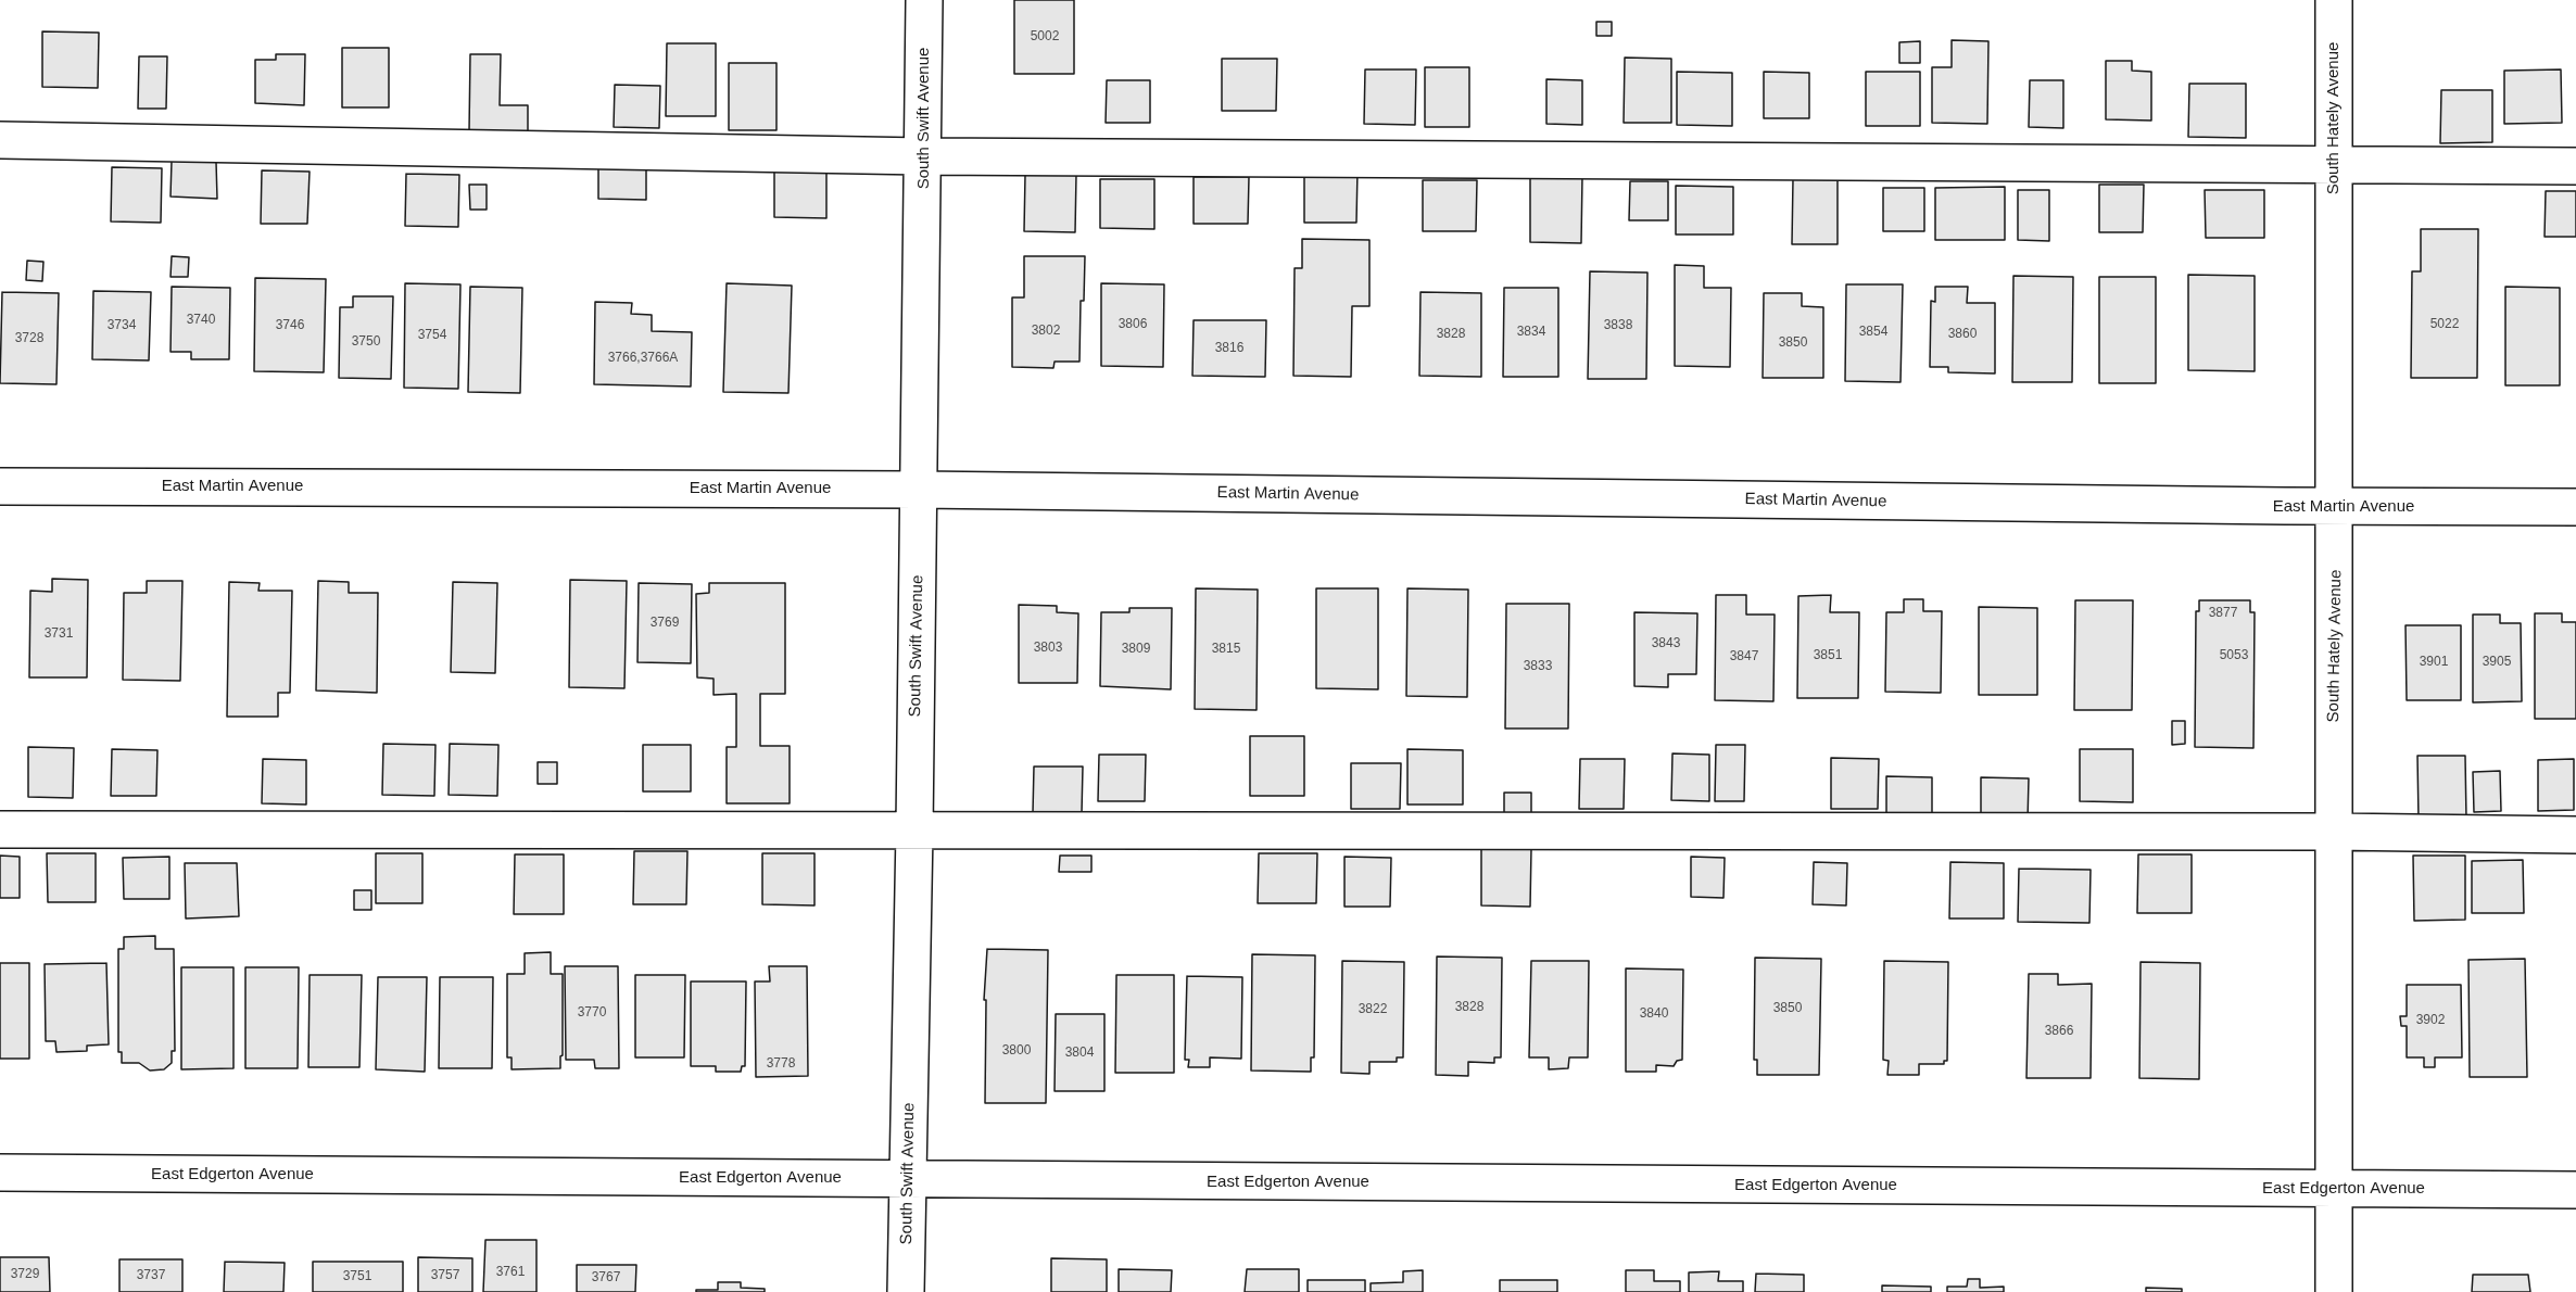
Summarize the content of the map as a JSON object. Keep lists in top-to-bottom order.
{
  "streets": {
    "street": [
      "South Swift Avenue",
      "South Hately Avenue",
      "East Martin Avenue",
      "East Edgerton Avenue"
    ]
  },
  "crossings": [
    ["South Swift Avenue", "East Martin Avenue"],
    ["South Swift Avenue", "East Edgerton Avenue"],
    ["South Hately Avenue", "East Martin Avenue"],
    ["South Hately Avenue", "East Edgerton Avenue"]
  ],
  "house_numbers": [
    "5002",
    "3740",
    "3806",
    "5022",
    "3734",
    "3746",
    "3838",
    "3802",
    "3834",
    "3854",
    "3828",
    "3860",
    "3754",
    "3728",
    "3750",
    "3850",
    "3816",
    "3766,3766A",
    "3877",
    "3769",
    "3731",
    "3843",
    "3803",
    "3809",
    "3815",
    "3851",
    "5053",
    "3847",
    "3901",
    "3905",
    "3833",
    "3828",
    "3850",
    "3822",
    "3770",
    "3840",
    "3902",
    "3866",
    "3800",
    "3804",
    "3778",
    "3761",
    "3729",
    "3737",
    "3757",
    "3751",
    "3767"
  ]
}
